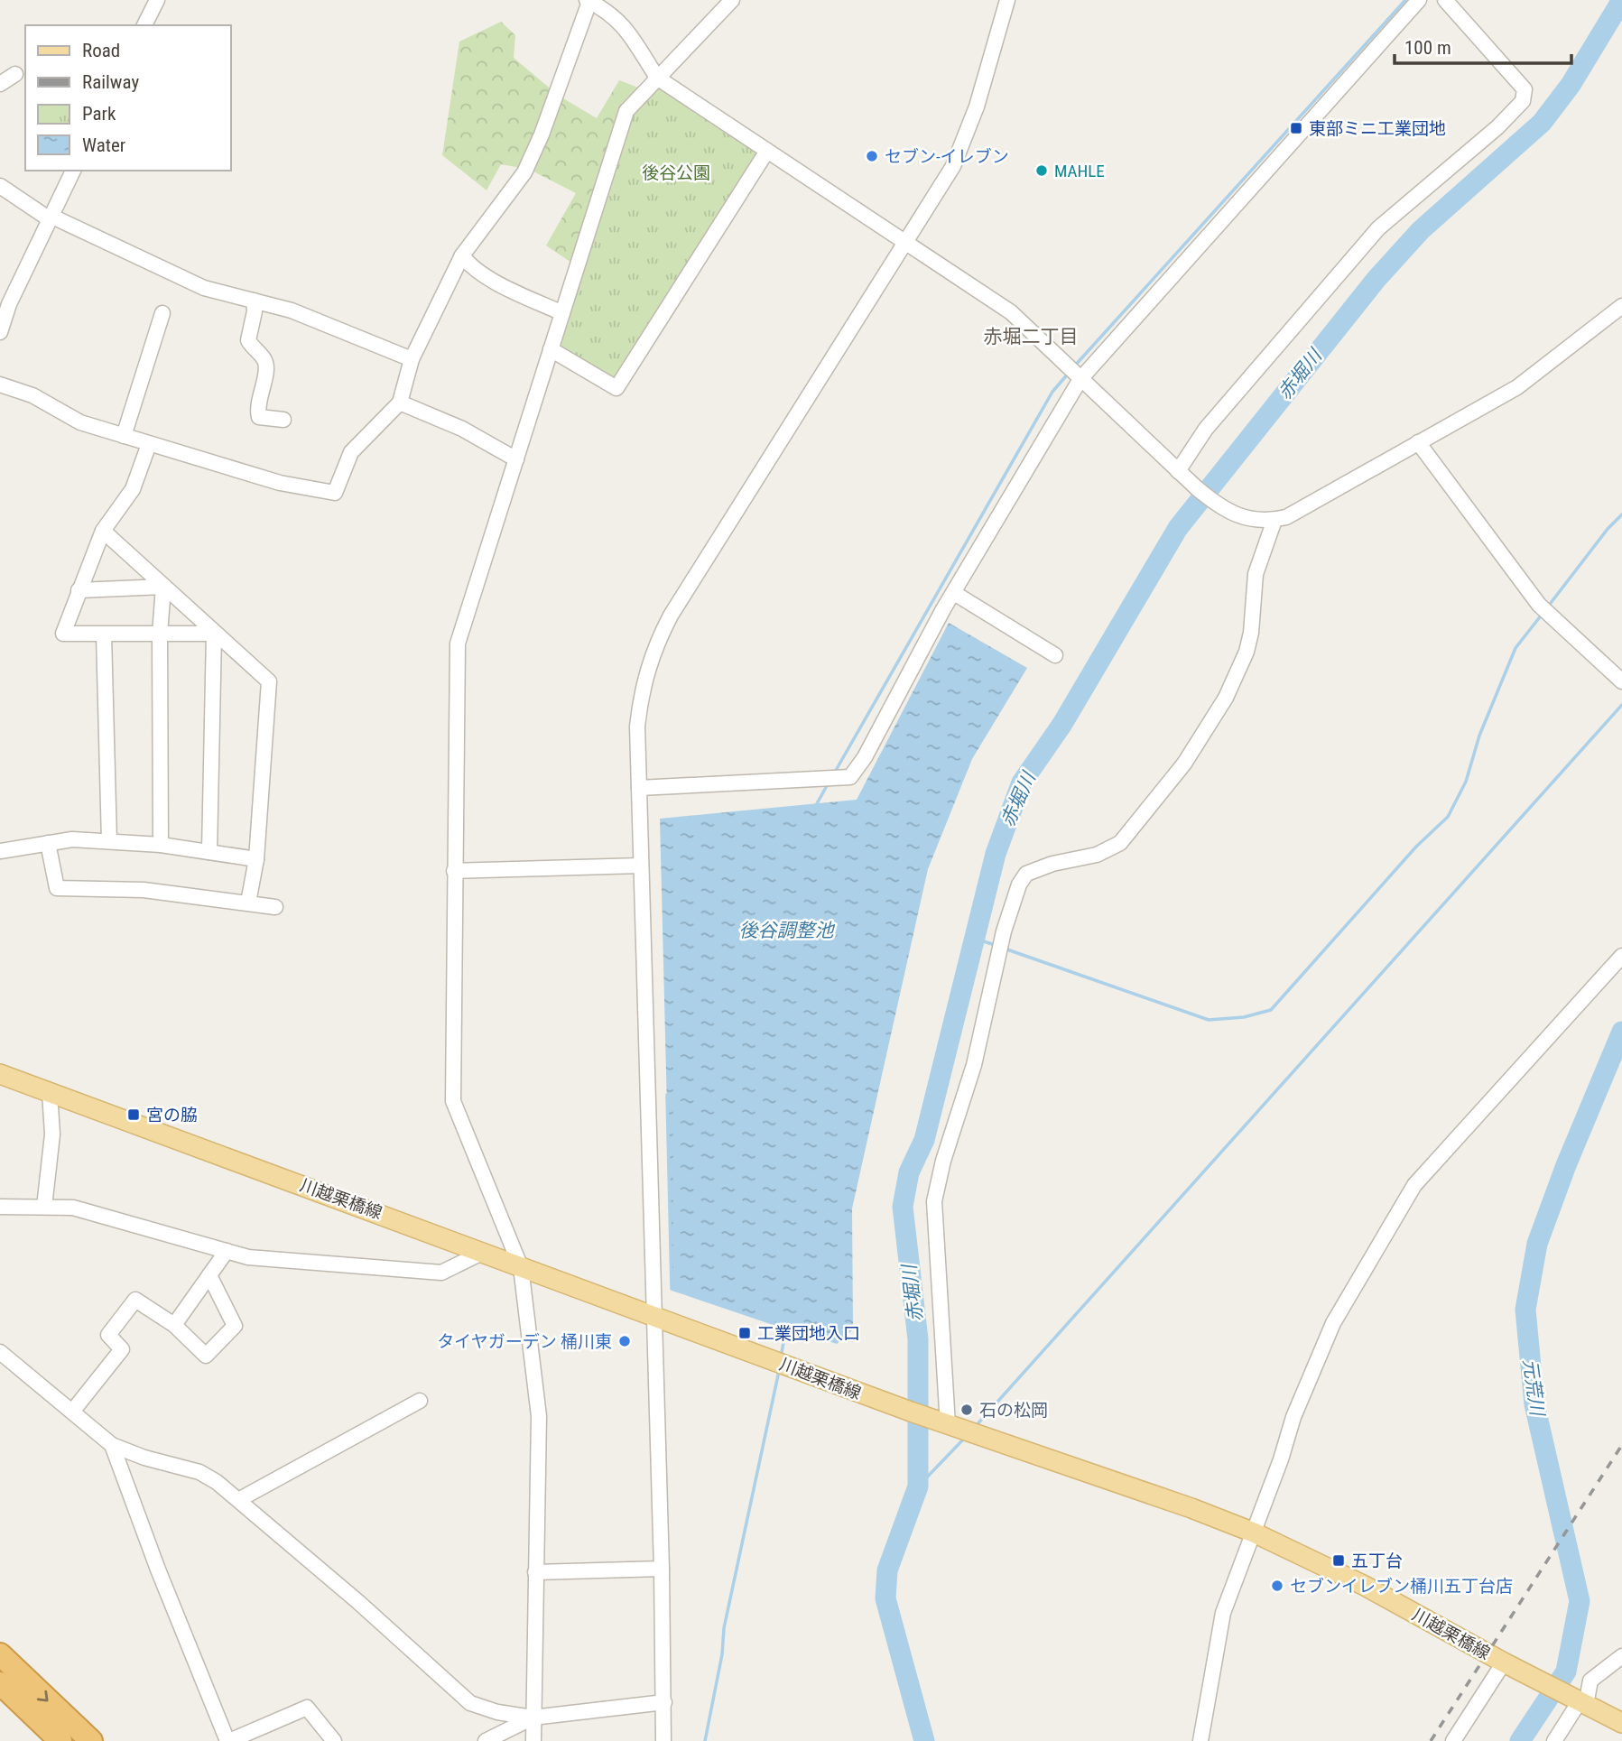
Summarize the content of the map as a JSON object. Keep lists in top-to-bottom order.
{
  "streets": {
    "main road": ["川越栗橋線"]
  },
  "districts": ["赤堀二丁目"],
  "water": ["赤堀川", "後谷調整池", "元荒川"],
  "parks": ["後谷公園"],
  "places": {
    "transit": [
      "東部ミニ工業団地",
      "宮の脇",
      "工業団地入口",
      "五丁台"
    ],
    "other": [
      "セブン-イレブン",
      "MAHLE",
      "タイヤガーデン 桶川東",
      "石の松岡",
      "セブンイレブン桶川五丁台店"
    ]
  },
  "legend": [
    "Road",
    "Railway",
    "Park",
    "Water"
  ],
  "scale_bar": "100 m"
}
